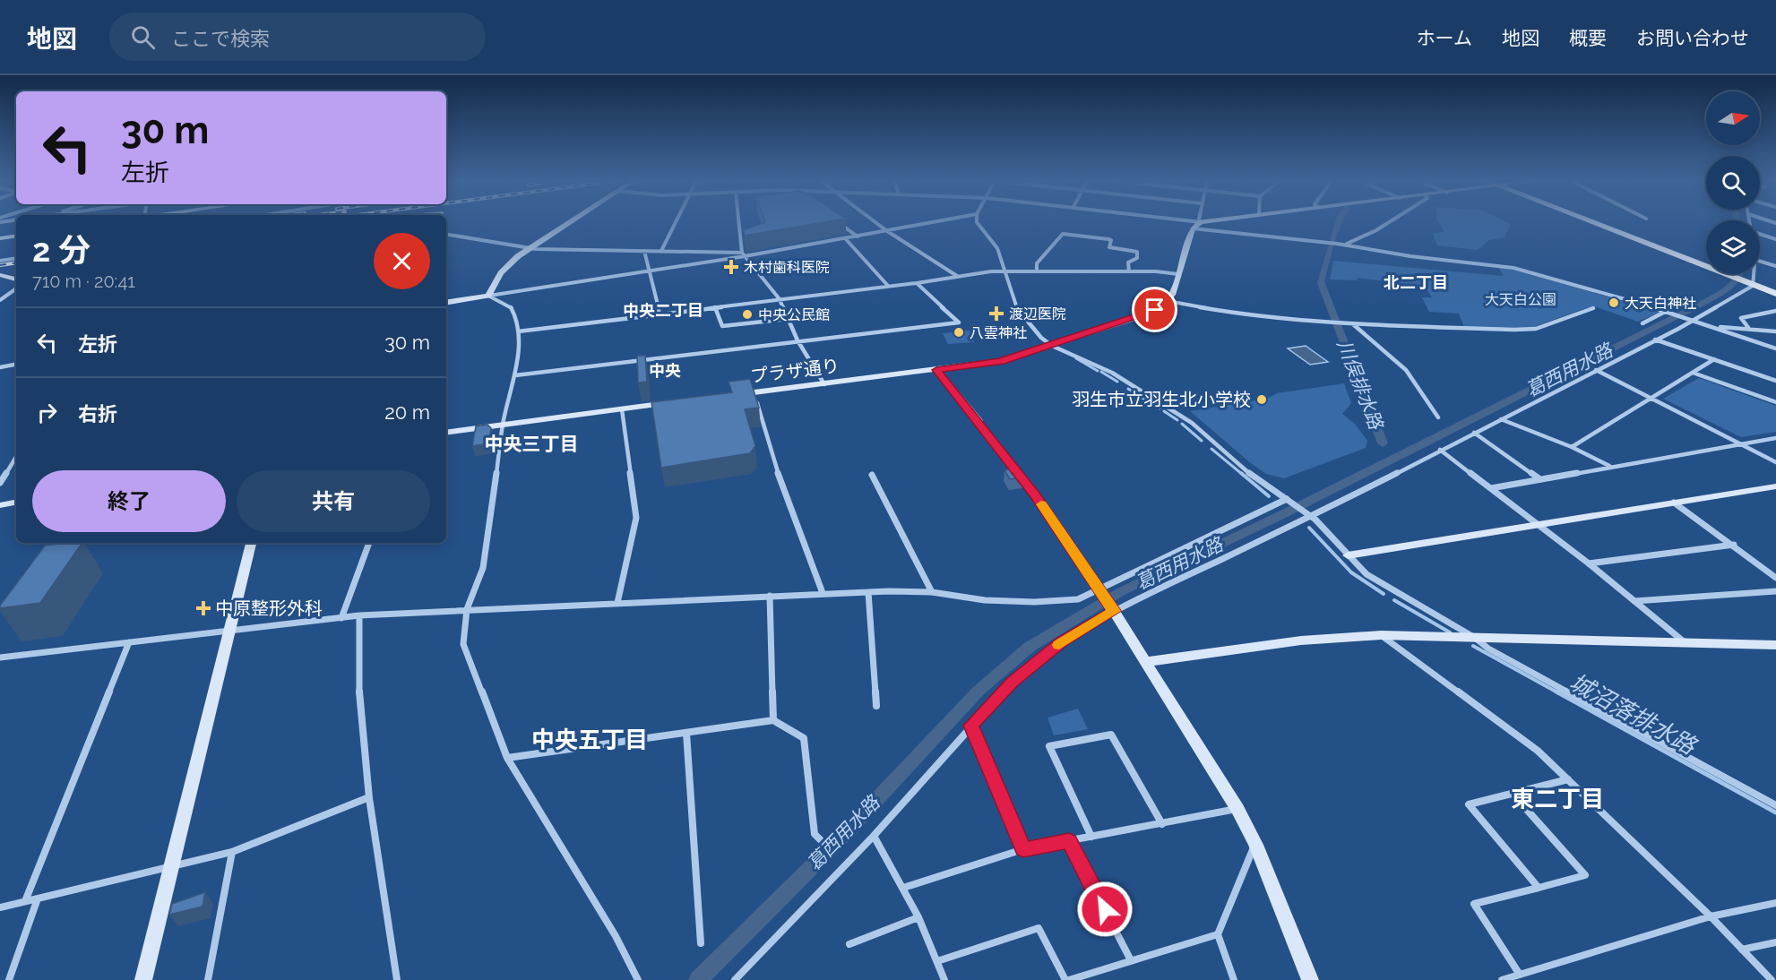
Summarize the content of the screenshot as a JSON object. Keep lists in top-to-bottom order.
{
  "streets": {
    "street": ["プラザ通り"]
  },
  "districts": [
    "北二丁目",
    "中央二丁目",
    "中央",
    "中央三丁目",
    "中央五丁目",
    "東二丁目"
  ],
  "water": ["葛西用水路", "川俣排水路", "城沼落排水路"],
  "parks": ["大天白公園"],
  "places": {
    "health": ["木村歯科医院", "渡辺医院", "中原整形外科"],
    "other": [
      "大天白神社",
      "中央公民館",
      "八雲神社",
      "羽生市立羽生北小学校"
    ]
  },
  "north": "right",
  "page": {
    "header": "地図",
    "search": "ここで検索",
    "nav": [
      "ホーム",
      "地図",
      "概要",
      "お問い合わせ"
    ],
    "turn": ["30 m", "左折"],
    "heading": ["2 分", "710 m · 20:41"],
    "list": [
      {
        "name": "左折",
        "value": "30 m"
      },
      {
        "name": "右折",
        "value": "20 m"
      }
    ],
    "buttons": ["終了", "共有"]
  }
}
